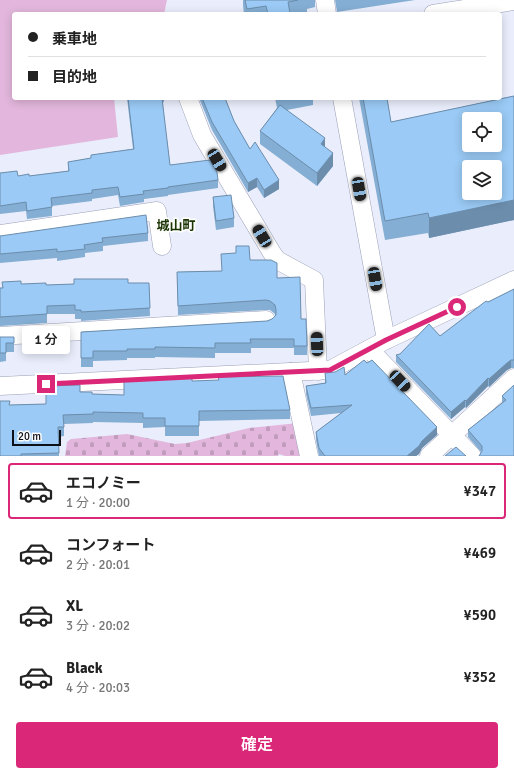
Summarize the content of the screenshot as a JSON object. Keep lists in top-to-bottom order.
{
  "districts": ["城山町"],
  "scale_bar": "20 m",
  "page": {
    "banner": ["乗車地", "目的地"],
    "bubble": "1 分",
    "scale": "20 m",
    "list": [
      {
        "name": "エコノミー",
        "note": "1 分 · 20:00",
        "value": "¥347"
      },
      {
        "name": "コンフォート",
        "note": "2 分 · 20:01",
        "value": "¥469"
      },
      {
        "name": "XL",
        "note": "3 分 · 20:02",
        "value": "¥590"
      },
      {
        "name": "Black",
        "note": "4 分 · 20:03",
        "value": "¥352"
      }
    ],
    "buttons": "確定"
  }
}
